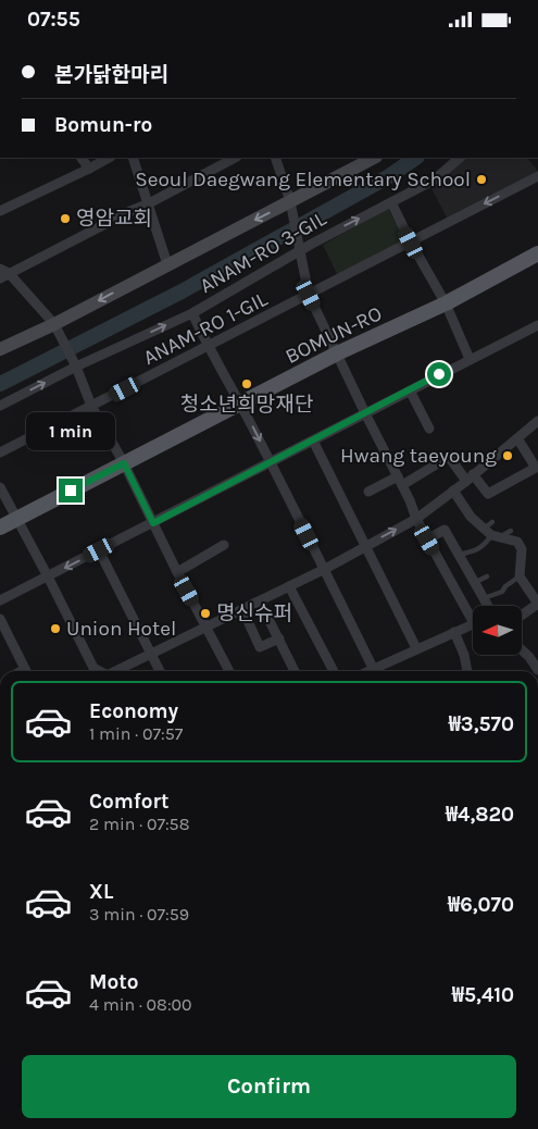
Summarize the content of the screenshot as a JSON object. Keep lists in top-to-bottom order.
{
  "streets": {
    "main road": ["BOMUN-RO"],
    "street": ["ANAM-RO 3-GIL", "ANAM-RO 1-GIL"]
  },
  "one_way": ["ANAM-RO 3-GIL"],
  "places": [
    "Seoul Daegwang Elementary School",
    "영암교회",
    "청소년희망재단",
    "Hwang taeyoung",
    "명신슈퍼",
    "Union Hotel"
  ],
  "north": "left",
  "page": {
    "status": "07:55",
    "banner": ["본가닭한마리", "Bomun-ro"],
    "bubble": "1 min",
    "list": [
      {
        "name": "Economy",
        "note": "1 min · 07:57",
        "value": "₩3,570"
      },
      {
        "name": "Comfort",
        "note": "2 min · 07:58",
        "value": "₩4,820"
      },
      {
        "name": "XL",
        "note": "3 min · 07:59",
        "value": "₩6,070"
      },
      {
        "name": "Moto",
        "note": "4 min · 08:00",
        "value": "₩5,410"
      }
    ],
    "buttons": "Confirm"
  }
}
